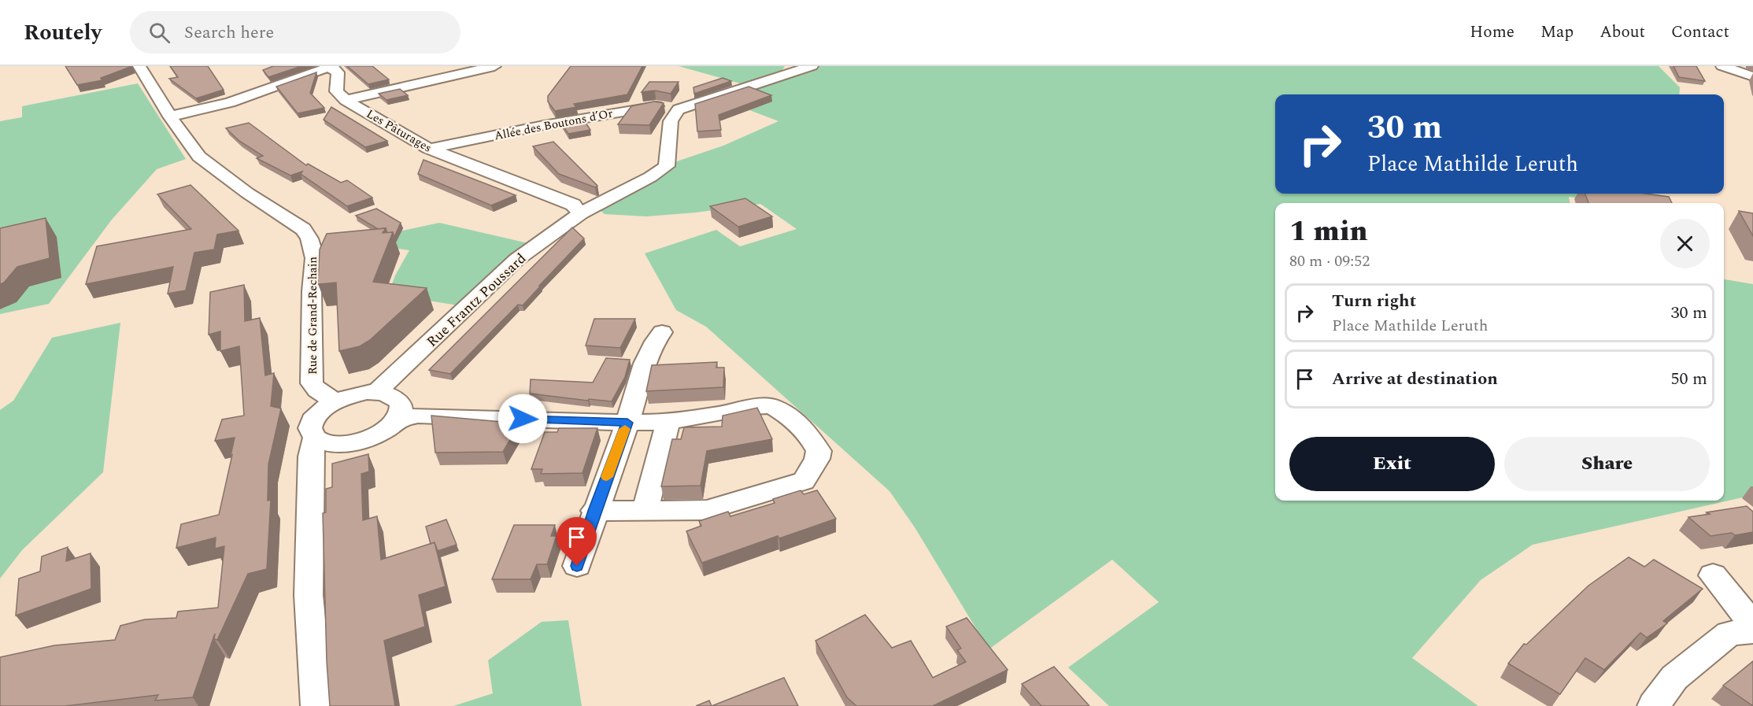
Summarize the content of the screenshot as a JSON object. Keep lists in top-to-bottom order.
{
  "streets": {
    "street": [
      "Allée des Boutons d’Or",
      "Les Pâturages",
      "Rue Frantz Poussard",
      "Rue de Grand-Rechain"
    ]
  },
  "crossings": [
    ["Allée des Boutons d’Or", "Les Pâturages"],
    ["Les Pâturages", "Rue Frantz Poussard"]
  ],
  "page": {
    "header": "Routely",
    "search": "Search here",
    "nav": [
      "Home",
      "Map",
      "About",
      "Contact"
    ],
    "turn": ["30 m", "Place Mathilde Leruth"],
    "heading": ["1 min", "80 m · 09:52"],
    "list": [
      {
        "name": "Turn right",
        "note": "Place Mathilde Leruth",
        "value": "30 m"
      },
      {
        "name": "Arrive at destination",
        "value": "50 m"
      }
    ],
    "buttons": ["Exit", "Share"]
  }
}
